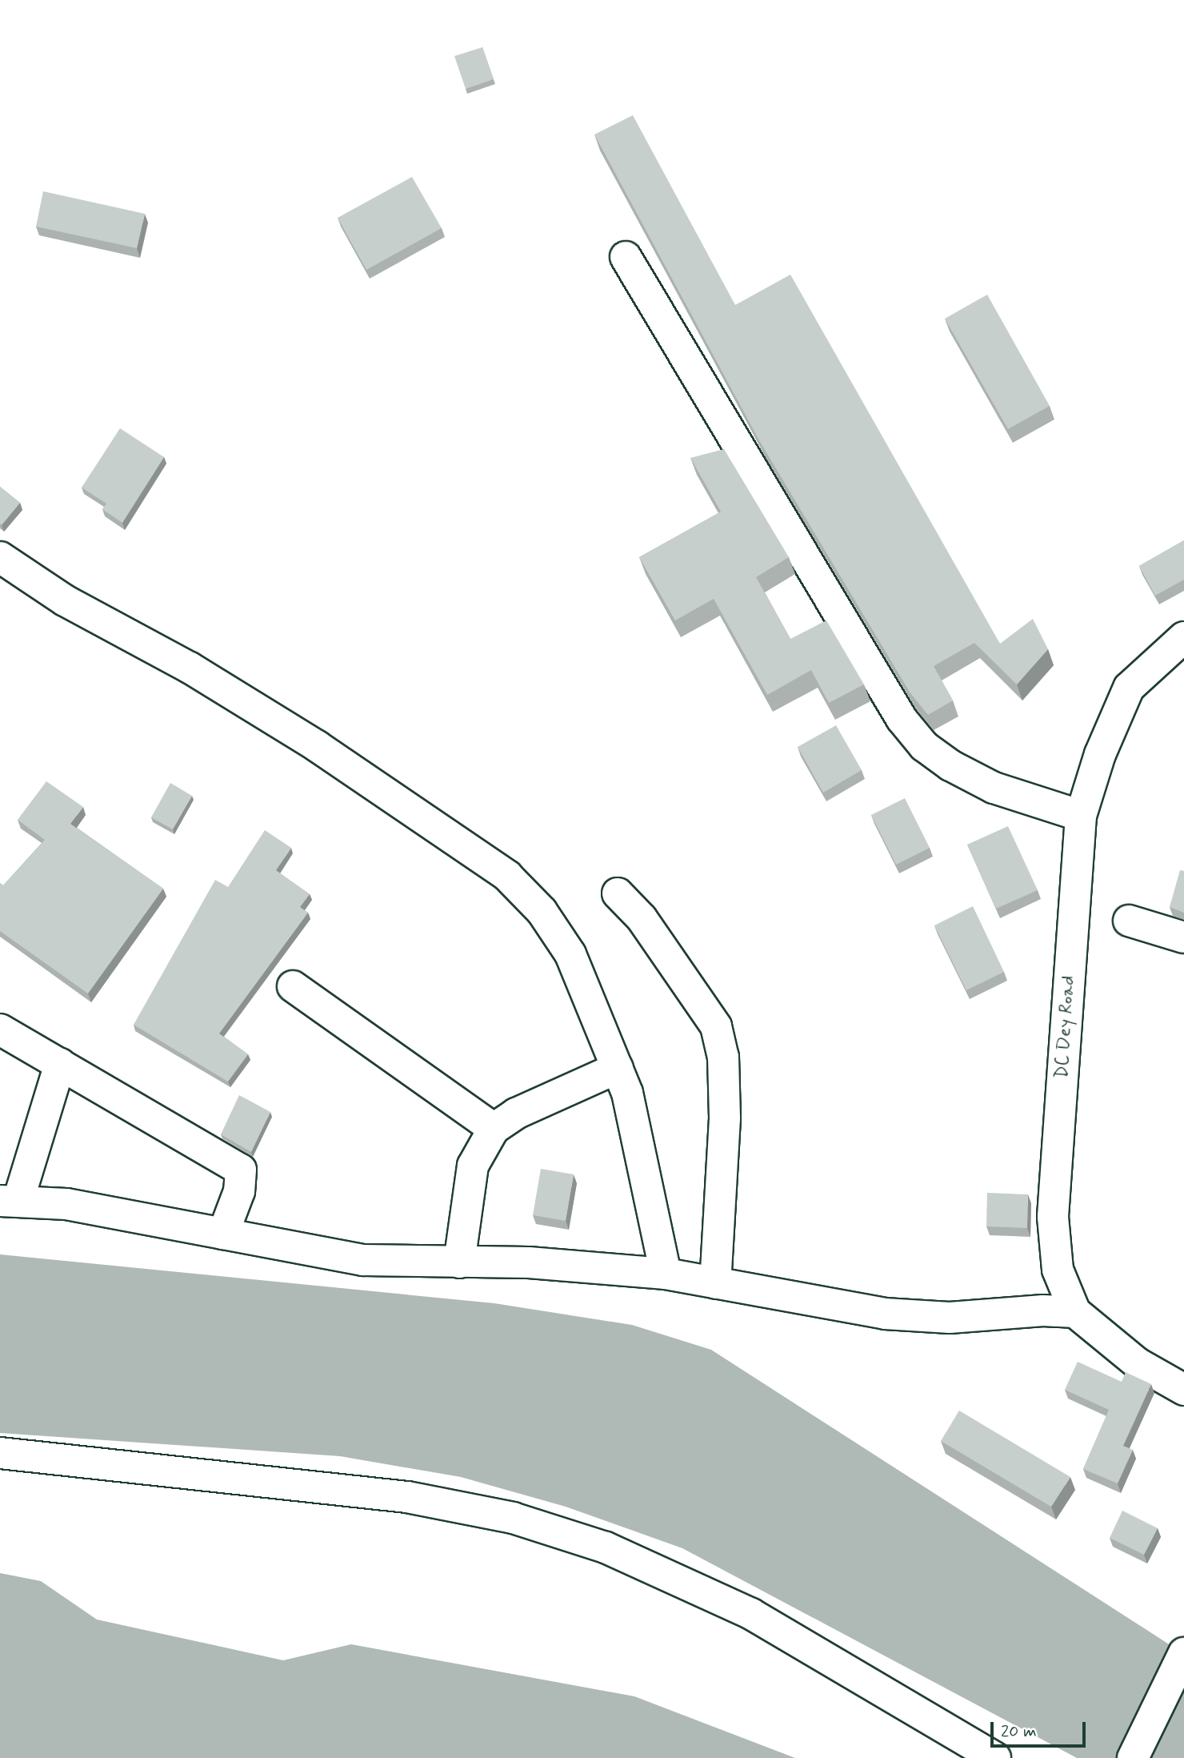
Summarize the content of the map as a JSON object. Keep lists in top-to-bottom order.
{
  "streets": {
    "street": ["DC Dey Road"]
  },
  "scale_bar": "20 m"
}
